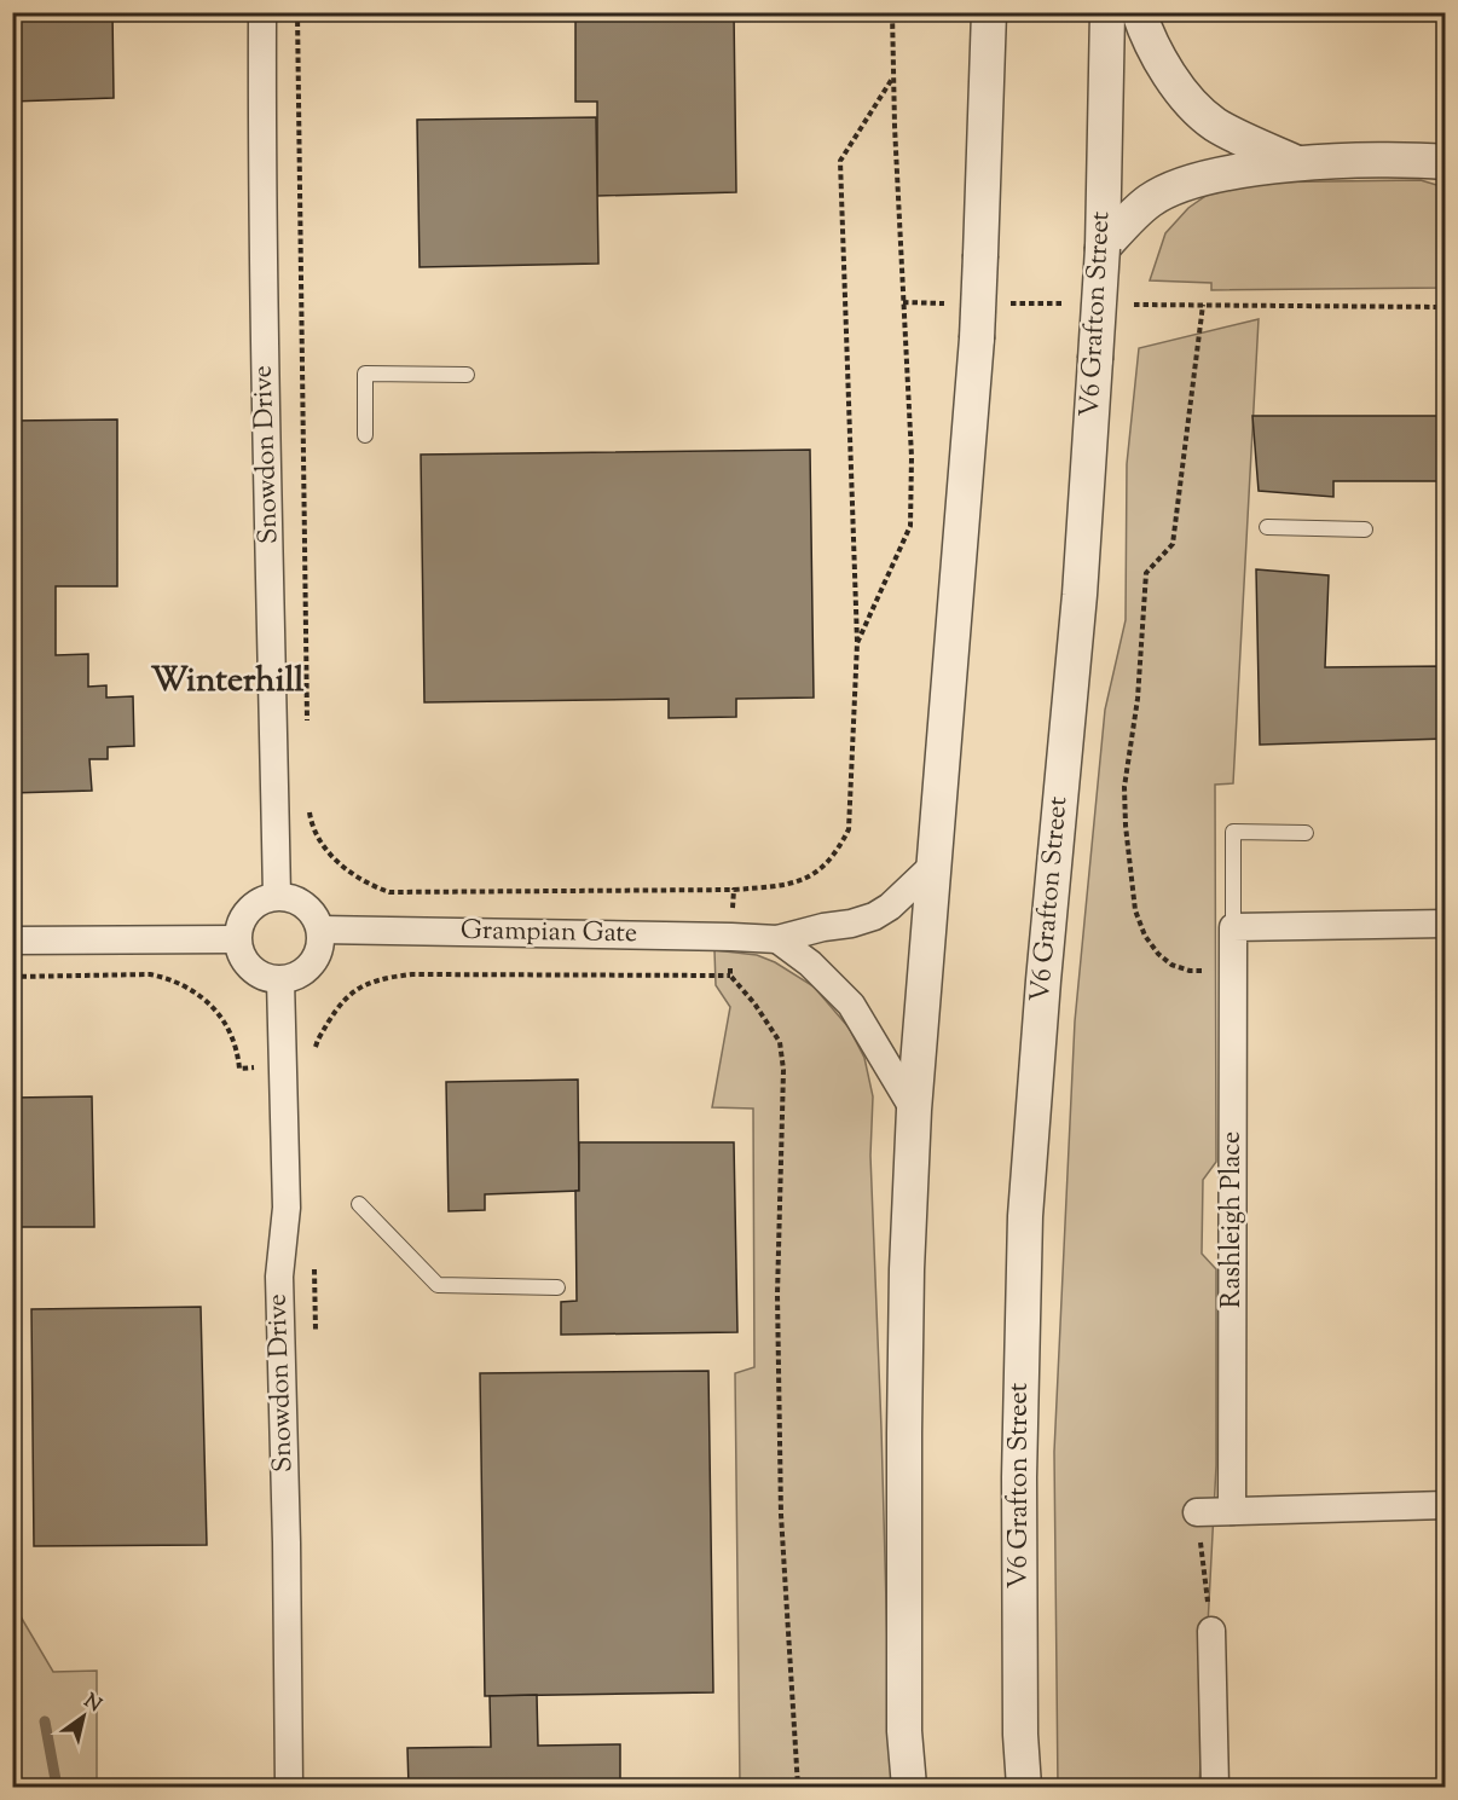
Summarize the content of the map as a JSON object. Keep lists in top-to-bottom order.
{
  "streets": {
    "street": [
      "V6 Grafton Street",
      "Snowdon Drive",
      "Grampian Gate",
      "Rashleigh Place"
    ]
  },
  "crossings": [
    ["Snowdon Drive", "Grampian Gate"]
  ],
  "districts": ["Winterhill"],
  "north": "top right"
}
